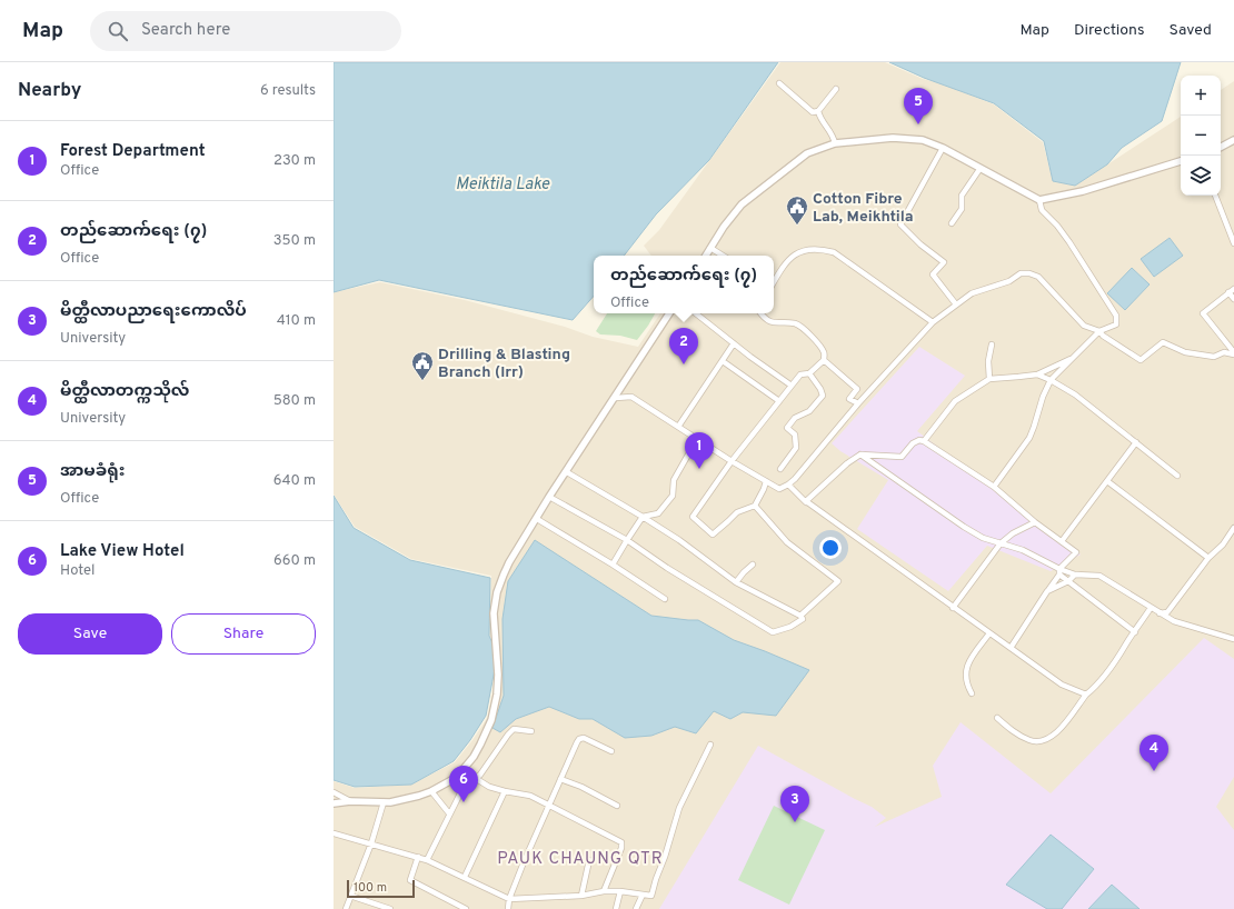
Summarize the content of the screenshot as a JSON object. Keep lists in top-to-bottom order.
{
  "districts": ["PAUK CHAUNG QTR"],
  "water": ["Meiktila Lake"],
  "places": {
    "public building": ["Cotton Fibre Lab, Meikhtila", "Drilling & Blasting Branch (Irr)"]
  },
  "scale_bar": "100 m",
  "page": {
    "header": "Map",
    "search": "Search here",
    "nav": ["Map", "Directions", "Saved"],
    "heading": ["Nearby", "6 results"],
    "map_buttons": ["+", "−"],
    "pins": [
      "5",
      "2",
      "1",
      "4",
      "6",
      "3"
    ],
    "list": [
      {
        "mark": "1",
        "name": "Forest Department",
        "note": "Office",
        "value": "230 m"
      },
      {
        "mark": "2",
        "name": "တည်ဆောက်ရေး (၇)",
        "note": "Office",
        "value": "350 m"
      },
      {
        "mark": "3",
        "name": "မိတ္ထီလာပညာရေးကောလိပ်",
        "note": "University",
        "value": "410 m"
      },
      {
        "mark": "4",
        "name": "မိတ္ထီလာတက္ကသိုလ်",
        "note": "University",
        "value": "580 m"
      },
      {
        "mark": "5",
        "name": "အာမခံရုံး",
        "note": "Office",
        "value": "640 m"
      },
      {
        "mark": "6",
        "name": "Lake View Hotel",
        "note": "Hotel",
        "value": "660 m"
      }
    ],
    "popup": ["တည်ဆောက်ရေး (၇)", "Office"],
    "buttons": ["Save", "Share"],
    "scale": "100 m"
  }
}
